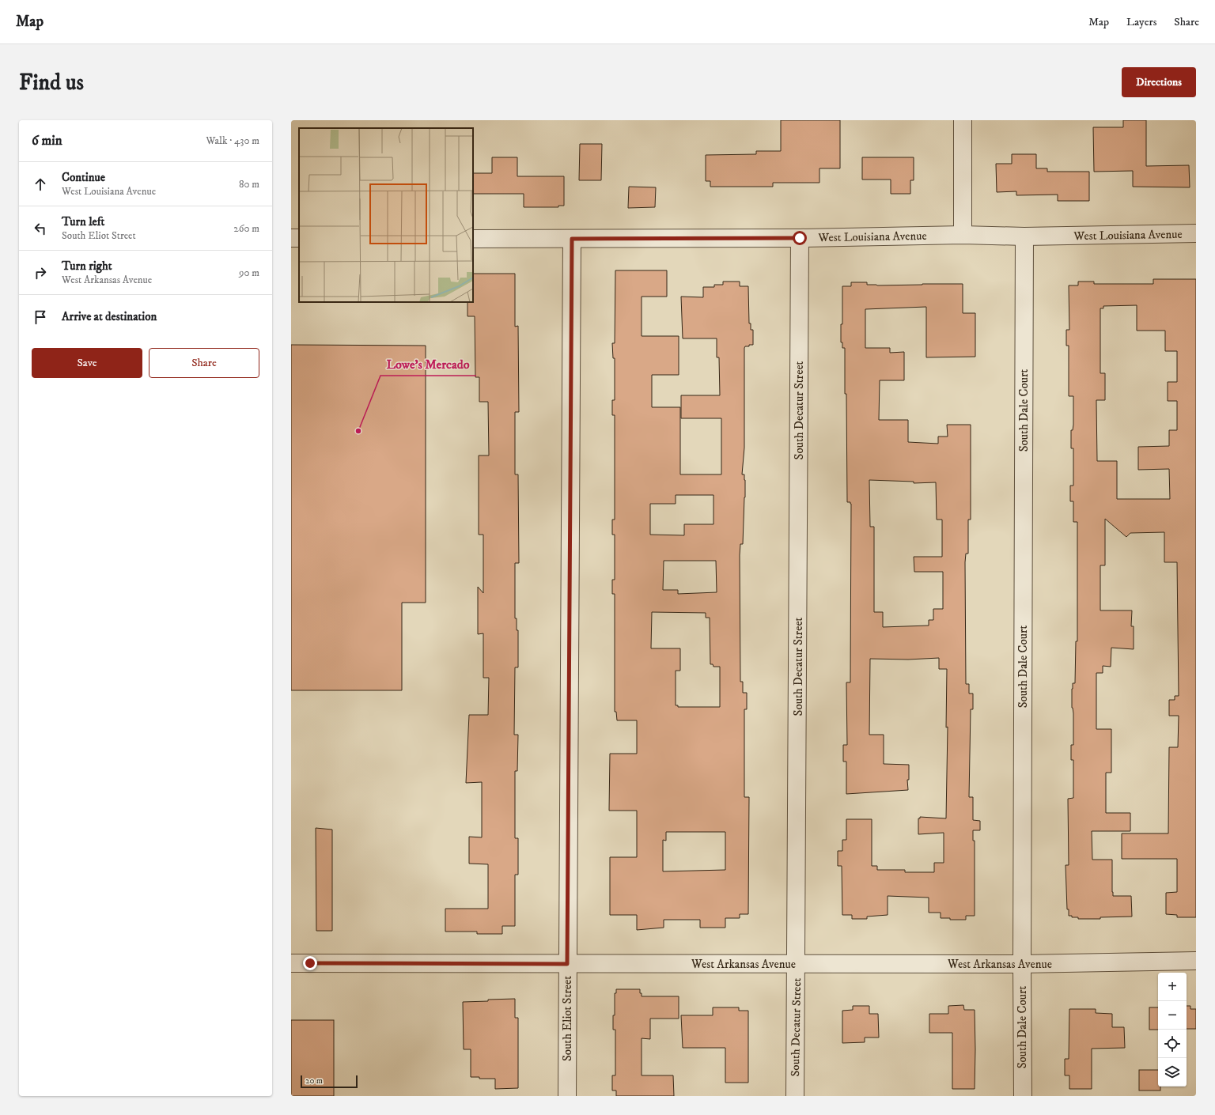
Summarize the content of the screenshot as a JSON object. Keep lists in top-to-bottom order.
{
  "streets": {
    "street": [
      "West Louisiana Avenue",
      "South Decatur Street",
      "South Dale Court",
      "West Arkansas Avenue",
      "South Eliot Street"
    ]
  },
  "crossings": [
    ["West Louisiana Avenue", "South Decatur Street"],
    ["West Louisiana Avenue", "South Dale Court"],
    ["West Louisiana Avenue", "South Eliot Street"],
    ["South Decatur Street", "West Arkansas Avenue"],
    ["South Dale Court", "West Arkansas Avenue"],
    ["West Arkansas Avenue", "South Eliot Street"]
  ],
  "places": ["Lowe's Mercado"],
  "scale_bar": "20 m",
  "page": {
    "header": "Map",
    "nav": ["Map", "Layers", "Share"],
    "buttons": [
      "Directions",
      ["Save", "Share"]
    ],
    "title": "Find us",
    "heading": ["6 min", "Walk · 430 m"],
    "list": [
      ["Continue", "West Louisiana Avenue", "80 m"],
      ["Turn left", "South Eliot Street", "260 m"],
      ["Turn right", "West Arkansas Avenue", "90 m"],
      "Arrive at destination"
    ],
    "map_buttons": ["+", "−"],
    "scale": "20 m"
  }
}
